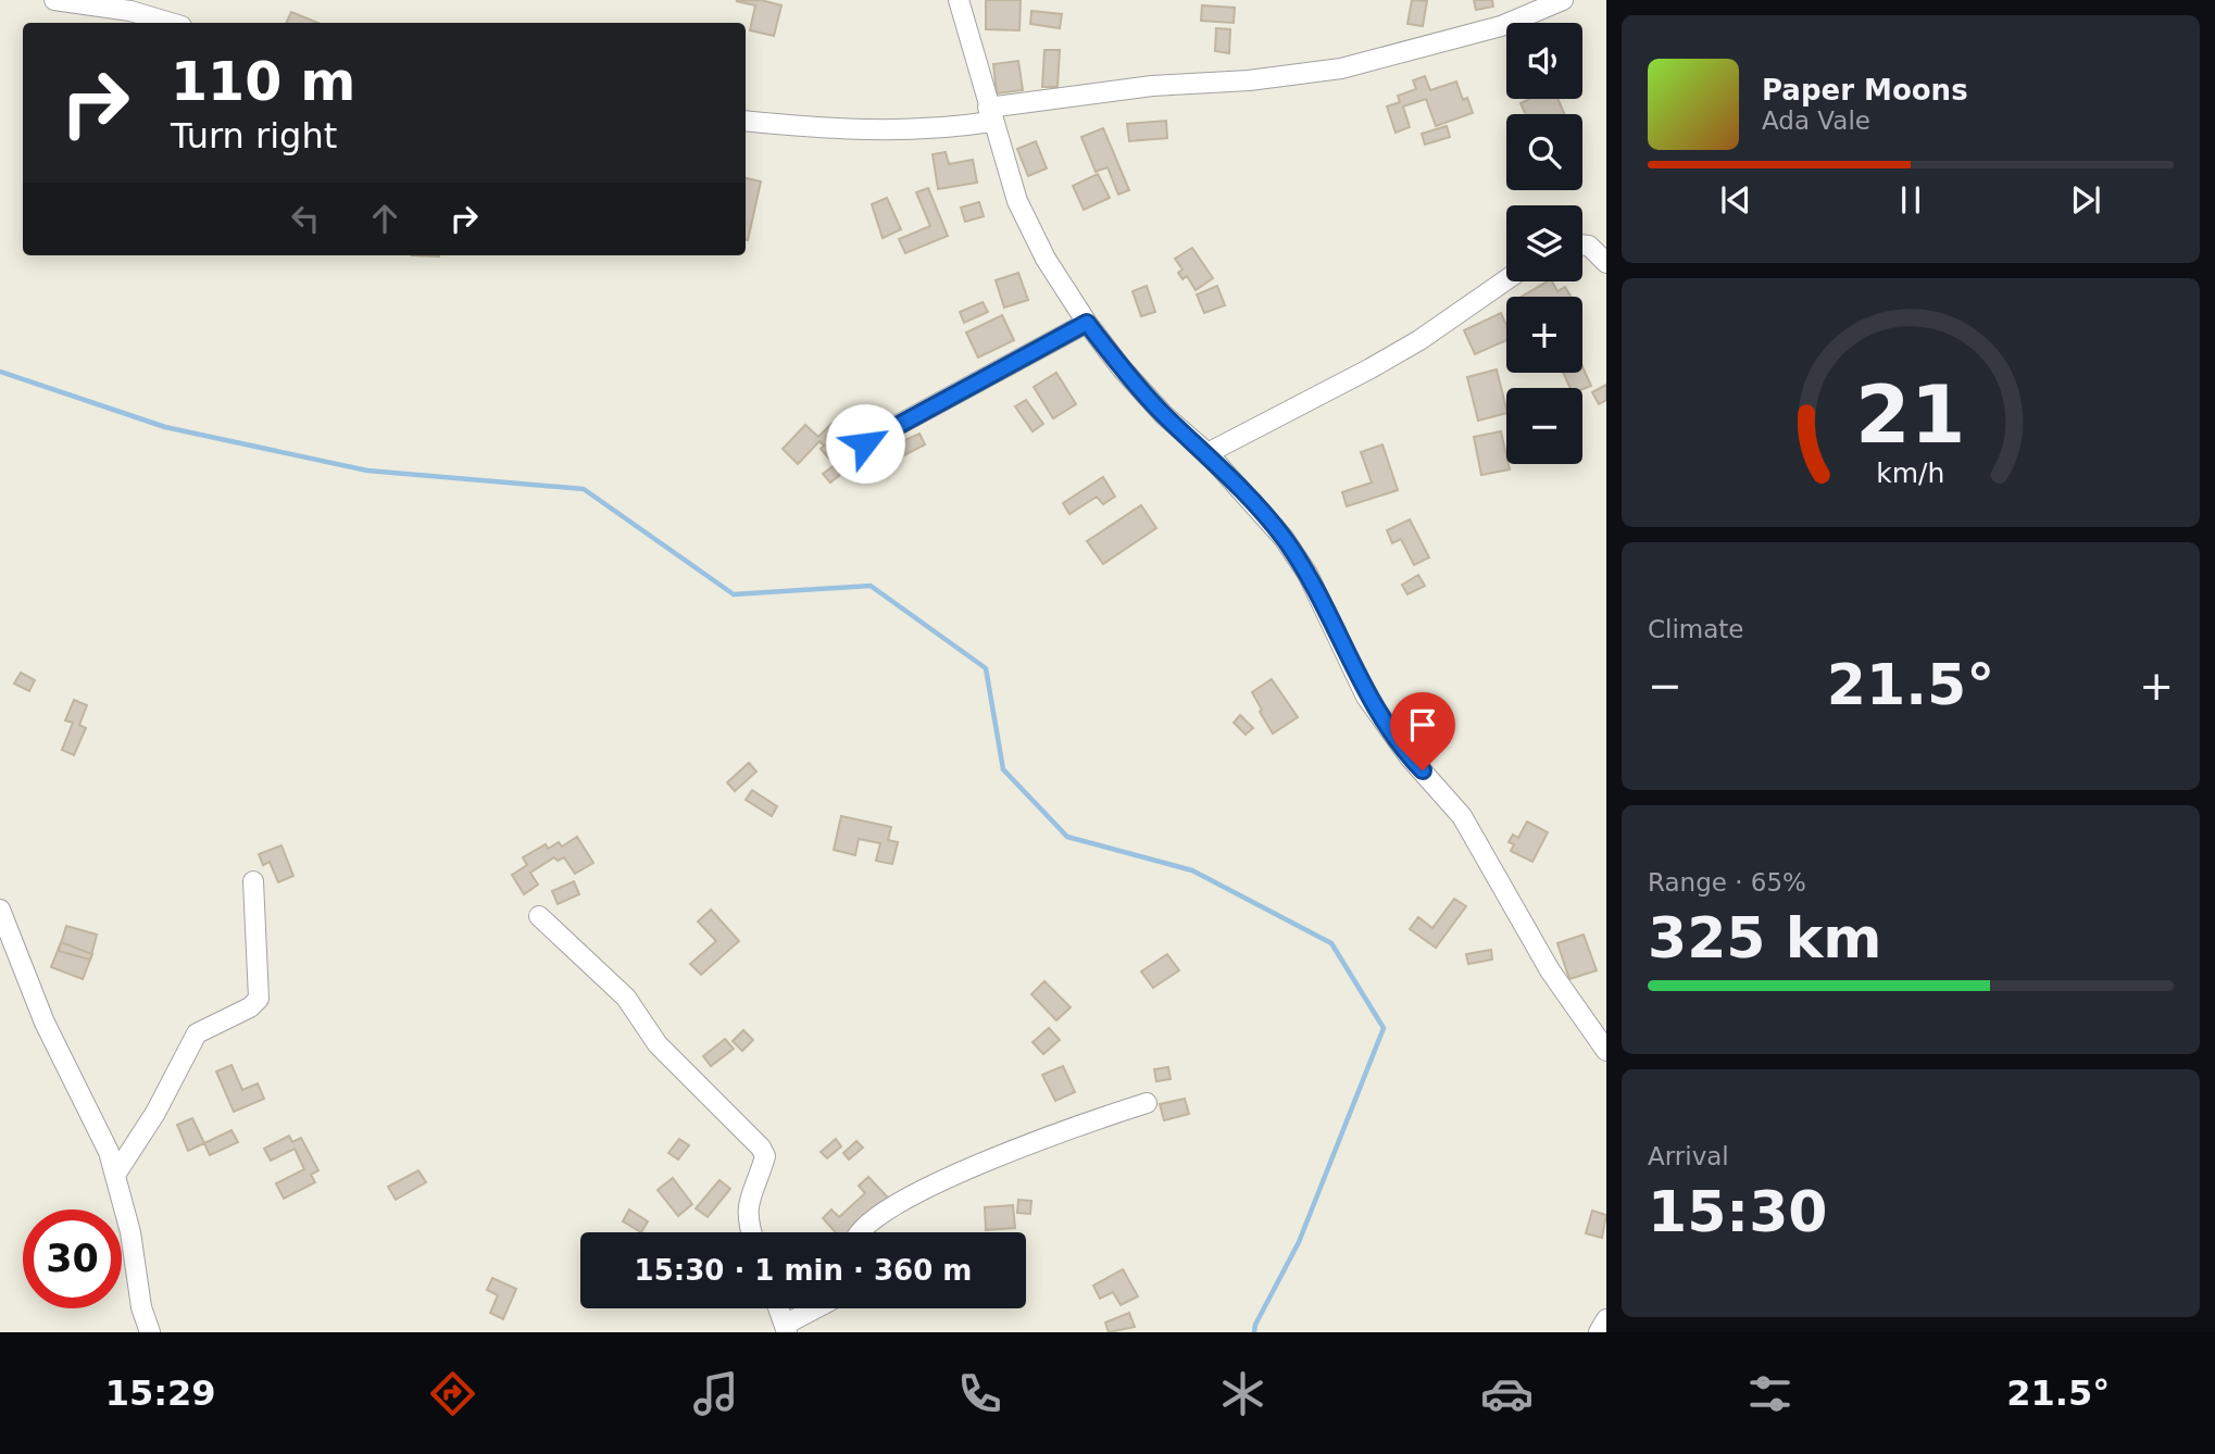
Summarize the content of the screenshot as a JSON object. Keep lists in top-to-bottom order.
{
  "page": {
    "map_buttons": ["+", "−"],
    "turn": ["110 m", "Turn right"],
    "song": ["Paper Moons", "Ada Vale"],
    "tile": [
      "Climate",
      ["Range · 65%", "325 km"],
      ["Arrival", "15:30"]
    ],
    "heat": ["−", "21.5°", "+"],
    "limit": "30",
    "trip": "15:30 · 1 min · 360 m",
    "tabs": ["15:29", "21.5°"],
    "gauge": ["21", "km/h"]
  }
}
